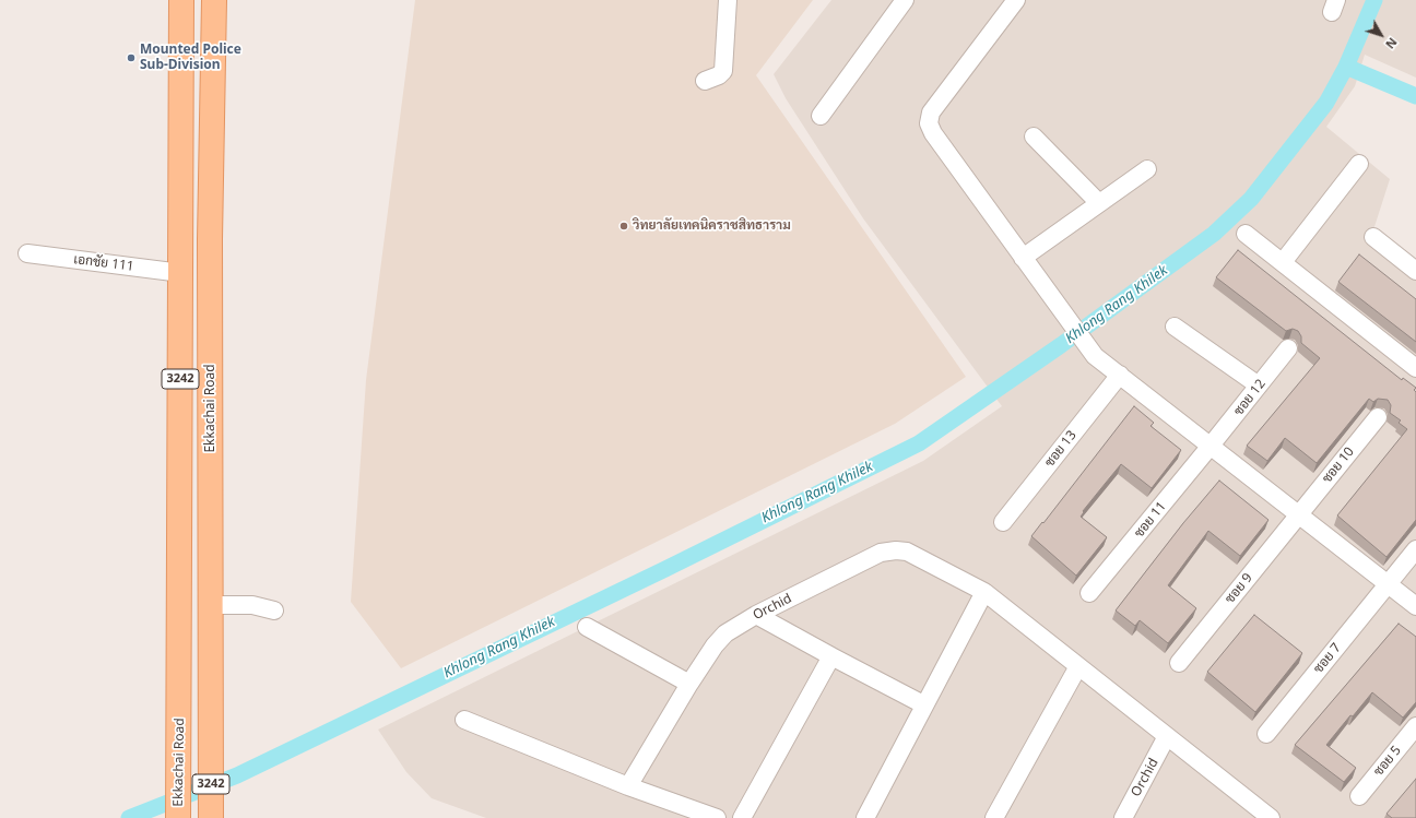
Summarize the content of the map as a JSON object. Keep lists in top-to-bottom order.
{
  "streets": {
    "main road": ["3242", "Ekkachai Road"],
    "street": [
      "เอกชัย 111",
      "ซอย 12",
      "ซอย 13",
      "ซอย 10",
      "ซอย 11",
      "ซอย 9",
      "Orchid",
      "ซอย 7",
      "ซอย 5"
    ]
  },
  "crossings": [
    ["เอกชัย 111", "Ekkachai Road"],
    ["ซอย 12", "ซอย 11"],
    ["ซอย 10", "ซอย 9"]
  ],
  "water": ["Khlong Rang Khilek"],
  "places": ["Mounted Police Sub-Division", "วิทยาลัยเทคนิคราชสิทธาราม"],
  "north": "bottom right"
}
